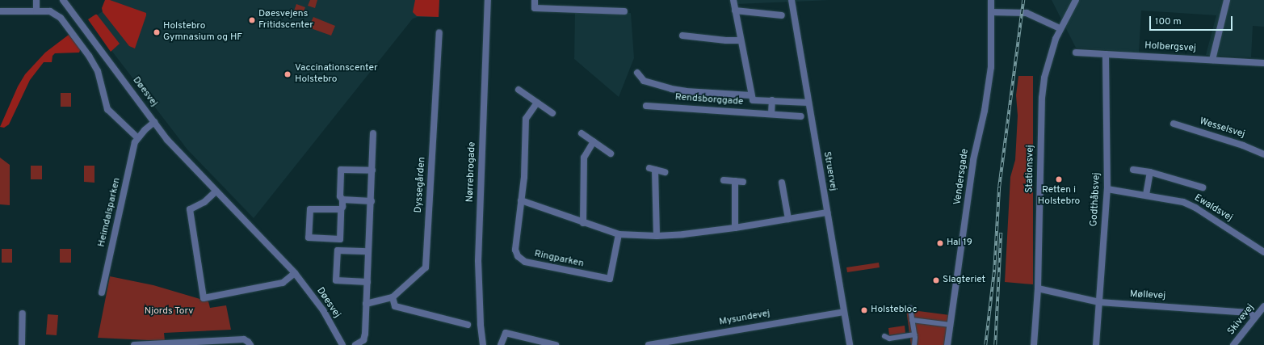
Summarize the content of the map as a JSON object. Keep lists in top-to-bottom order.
{
  "streets": {
    "street": [
      "Holbergsvej",
      "Døesvej",
      "Rendsborggade",
      "Wesselsvej",
      "Stationsvej",
      "Struervej",
      "Nørrebrogade",
      "Vendersgade",
      "Dyssegården",
      "Godthåbsvej",
      "Ewaldsvej",
      "Heimdalsparken",
      "Ringparken",
      "Møllevej",
      "Mysundevej",
      "Skivevej"
    ]
  },
  "crossings": [
    ["Holbergsvej", "Godthåbsvej"],
    ["Rendsborggade", "Struervej"],
    ["Stationsvej", "Møllevej"],
    ["Struervej", "Mysundevej"],
    ["Godthåbsvej", "Ewaldsvej"],
    ["Godthåbsvej", "Møllevej"],
    ["Møllevej", "Skivevej"]
  ],
  "parks": ["Njords Torv"],
  "places": [
    "Døesvejens Fritidscenter",
    "Holstebro Gymnasium og HF",
    "Vaccinationscenter Holstebro",
    "Retten i Holstebro",
    "Hal 19",
    "Slagteriet",
    "Holstebloc"
  ],
  "scale_bar": "100 m"
}
